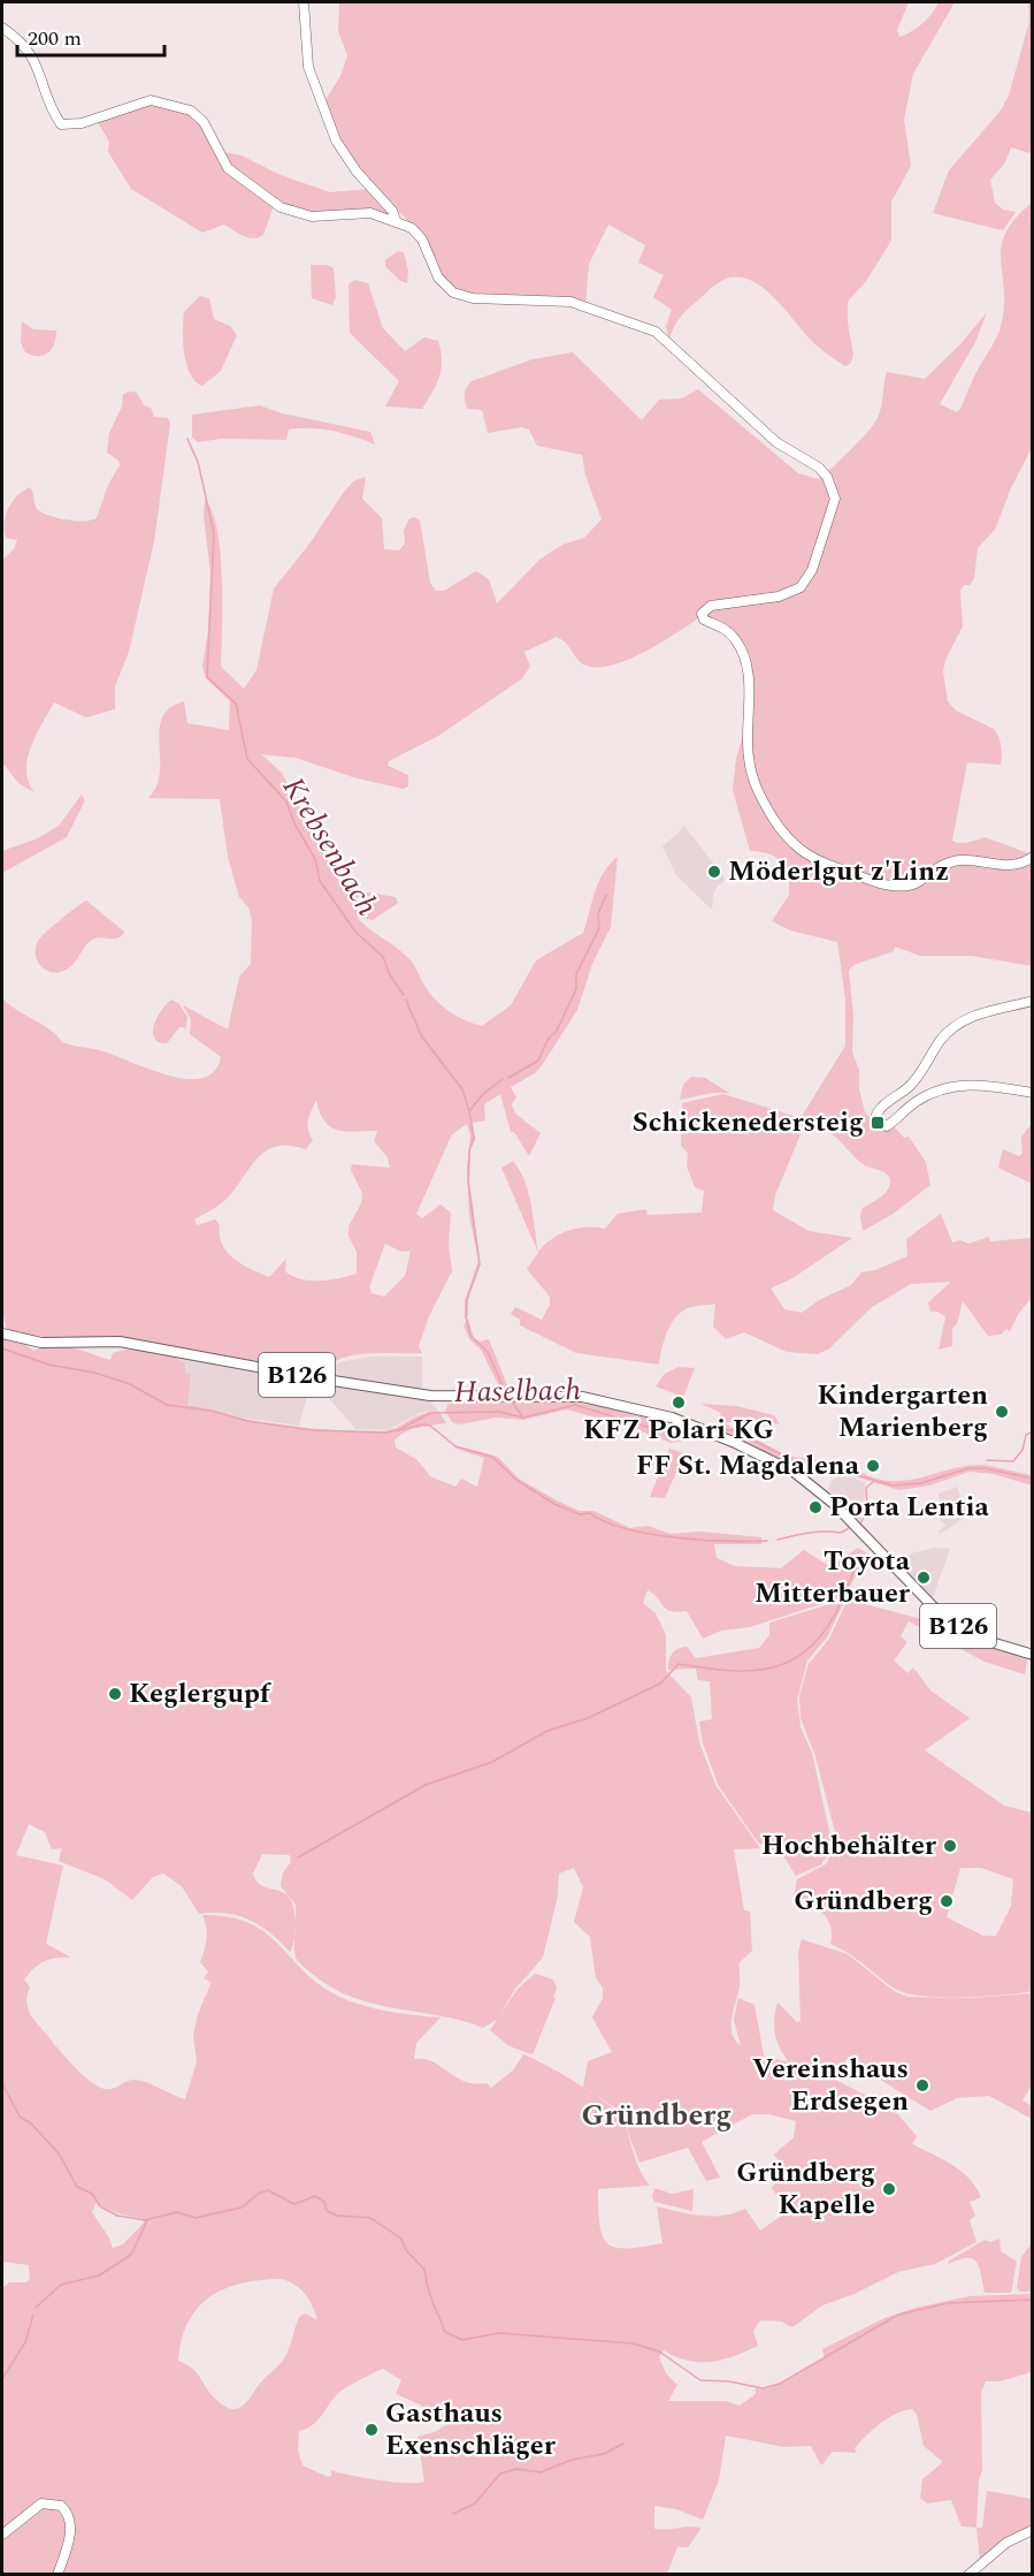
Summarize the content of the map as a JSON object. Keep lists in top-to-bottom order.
{
  "streets": {
    "main road": ["B126"]
  },
  "districts": ["Gründberg"],
  "water": ["Krebsenbach", "Haselbach"],
  "places": {
    "other": [
      "Möderlgut z'Linz",
      "KFZ Polari KG",
      "Kindergarten Marienberg",
      "FF St. Magdalena",
      "Porta Lentia",
      "Toyota Mitterbauer",
      "Keglergupf",
      "Hochbehälter",
      "Gründberg",
      "Vereinshaus Erdsegen",
      "Gründberg Kapelle",
      "Gasthaus Exenschläger"
    ],
    "transit": ["Schickenedersteig"]
  },
  "scale_bar": "200 m"
}
